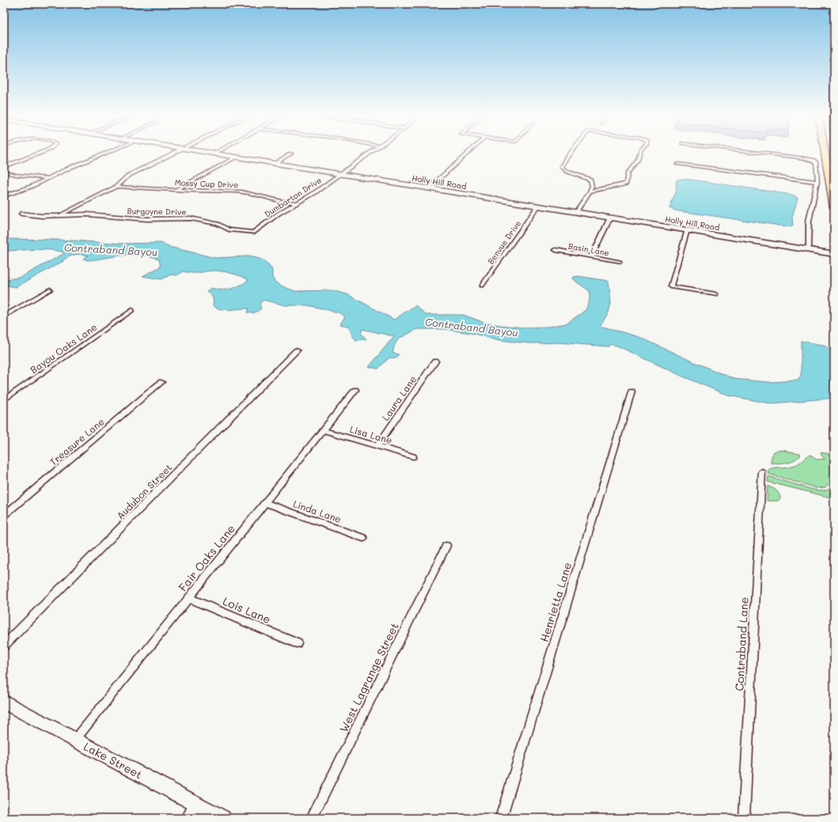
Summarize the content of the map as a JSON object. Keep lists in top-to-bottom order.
{
  "streets": {
    "street": [
      "Holly Hill Road",
      "Mossy Cup Drive",
      "Dumbarton Drive",
      "Burgoyne Drive",
      "Benvue Drive",
      "Basin Lane",
      "Bayou Oaks Lane",
      "Laura Lane",
      "Lisa Lane",
      "Treasure Lane",
      "Audubon Street",
      "Linda Lane",
      "Fair Oaks Lane",
      "Henrietta Lane",
      "Lois Lane",
      "Contraband Lane",
      "West Lagrange Street",
      "Lake Street"
    ]
  },
  "crossings": [
    ["Holly Hill Road", "Dumbarton Drive"],
    ["Holly Hill Road", "Benvue Drive"],
    ["Mossy Cup Drive", "Dumbarton Drive"],
    ["Dumbarton Drive", "Burgoyne Drive"],
    ["Laura Lane", "Lisa Lane"],
    ["Lisa Lane", "Fair Oaks Lane"],
    ["Linda Lane", "Fair Oaks Lane"],
    ["Fair Oaks Lane", "Lois Lane"],
    ["Fair Oaks Lane", "Lake Street"]
  ],
  "water": ["Contraband Bayou"]
}
